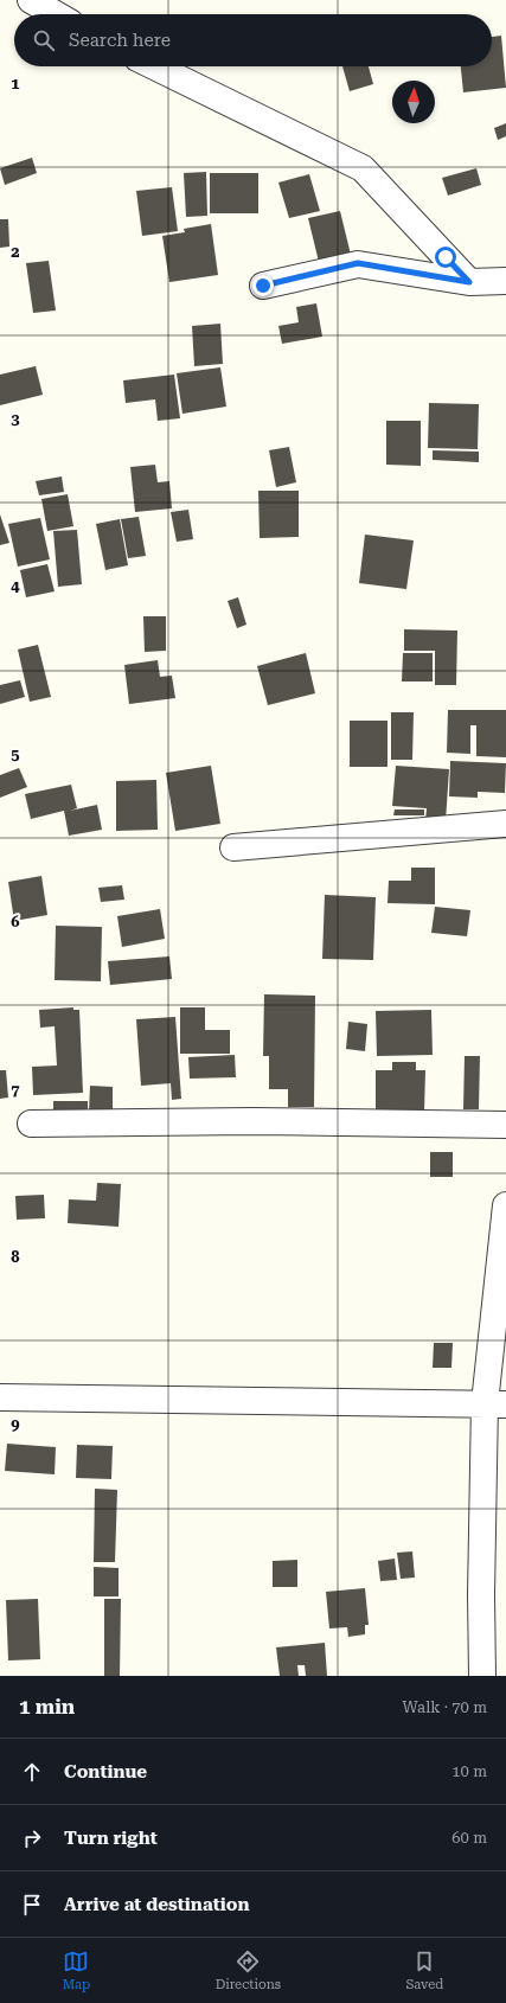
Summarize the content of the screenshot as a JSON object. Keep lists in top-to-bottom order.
{
  "north": "top",
  "page": {
    "search": "Search here",
    "heading": ["1 min", "Walk · 70 m"],
    "list": [
      ["Continue", "10 m"],
      ["Turn right", "60 m"],
      "Arrive at destination"
    ],
    "nav": ["Map", "Directions", "Saved"]
  },
  "grid": {
    "rows": [
      "1",
      "2",
      "3",
      "4",
      "5",
      "6",
      "7",
      "8",
      "9"
    ]
  }
}
